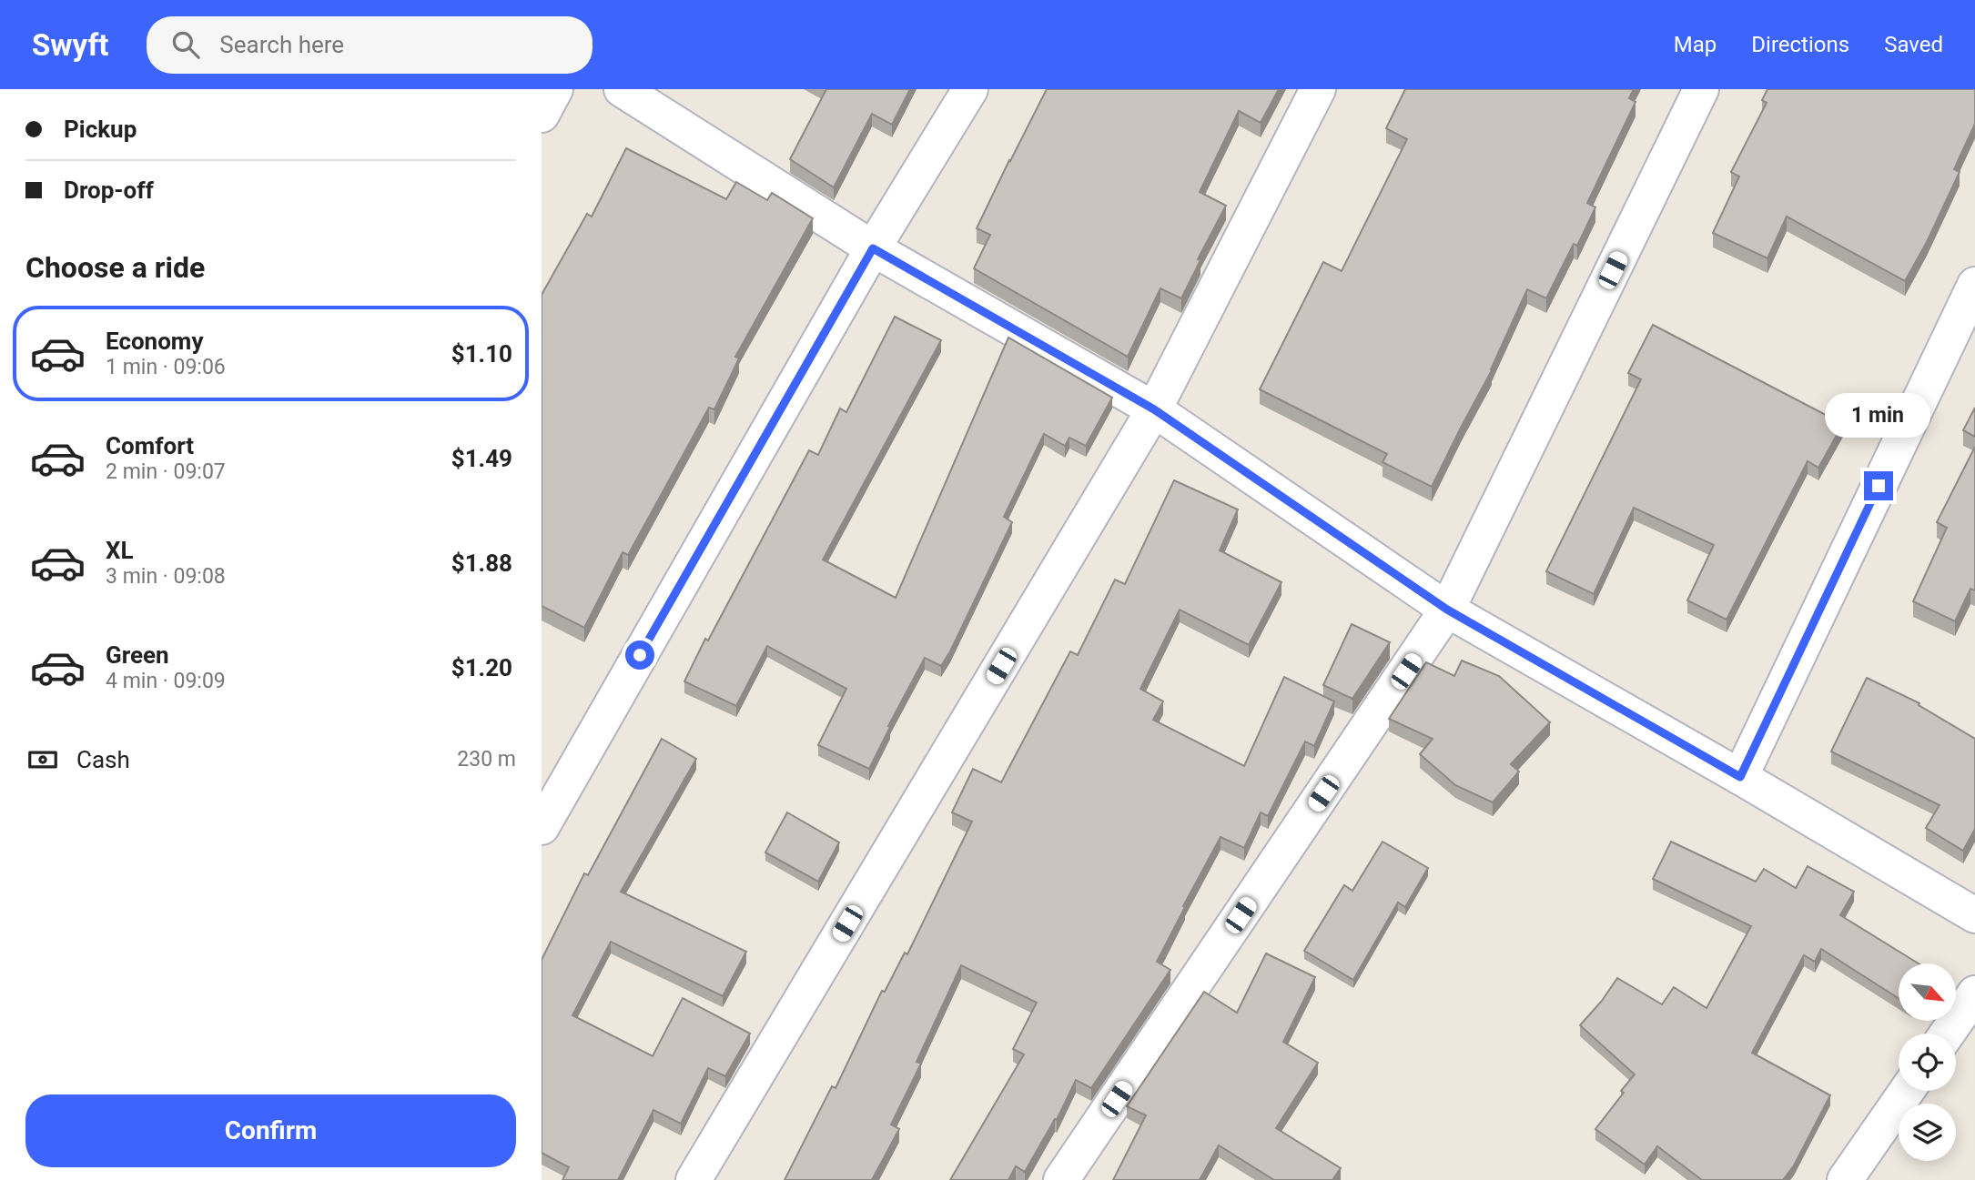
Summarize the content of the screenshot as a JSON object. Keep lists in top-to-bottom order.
{
  "north": "bottom right",
  "page": {
    "header": "Swyft",
    "search": "Search here",
    "nav": ["Map", "Directions", "Saved"],
    "banner": ["Pickup", "Drop-off"],
    "heading": "Choose a ride",
    "list": [
      {
        "name": "Economy",
        "note": "1 min · 09:06",
        "value": "$1.10"
      },
      {
        "name": "Comfort",
        "note": "2 min · 09:07",
        "value": "$1.49"
      },
      {
        "name": "XL",
        "note": "3 min · 09:08",
        "value": "$1.88"
      },
      {
        "name": "Green",
        "note": "4 min · 09:09",
        "value": "$1.20"
      }
    ],
    "bubble": "1 min",
    "pay": ["Cash", "230 m"],
    "buttons": "Confirm"
  }
}
